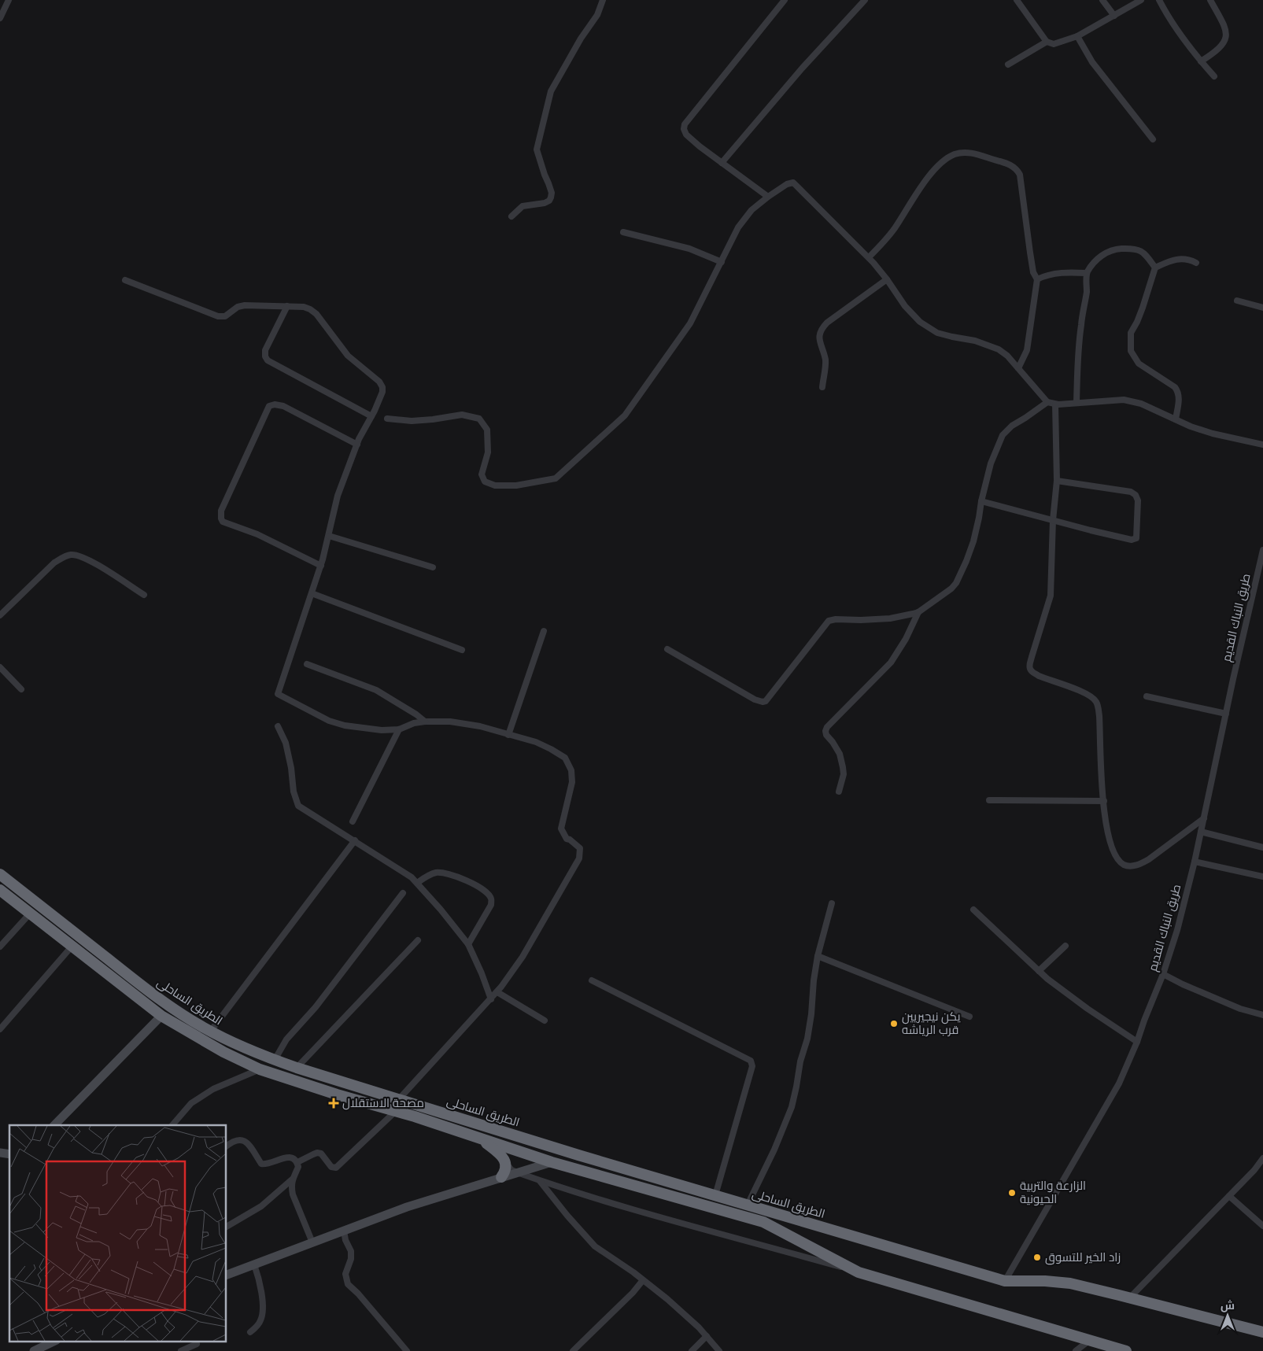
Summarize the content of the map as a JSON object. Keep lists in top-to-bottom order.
{
  "streets": {
    "highway": ["الطريق الساحلى"],
    "street": ["طريق النباك القديم"]
  },
  "crossings": [
    ["طريق النباك القديم", "الطريق الساحلى"]
  ],
  "places": {
    "other": ["يكن نيجيريين قرب الرياشه", "الزارعة والتربية الحيونية", "زاد الخير للتسوق"],
    "health": ["مصحة الاستقلال"]
  },
  "north": "top"
}
